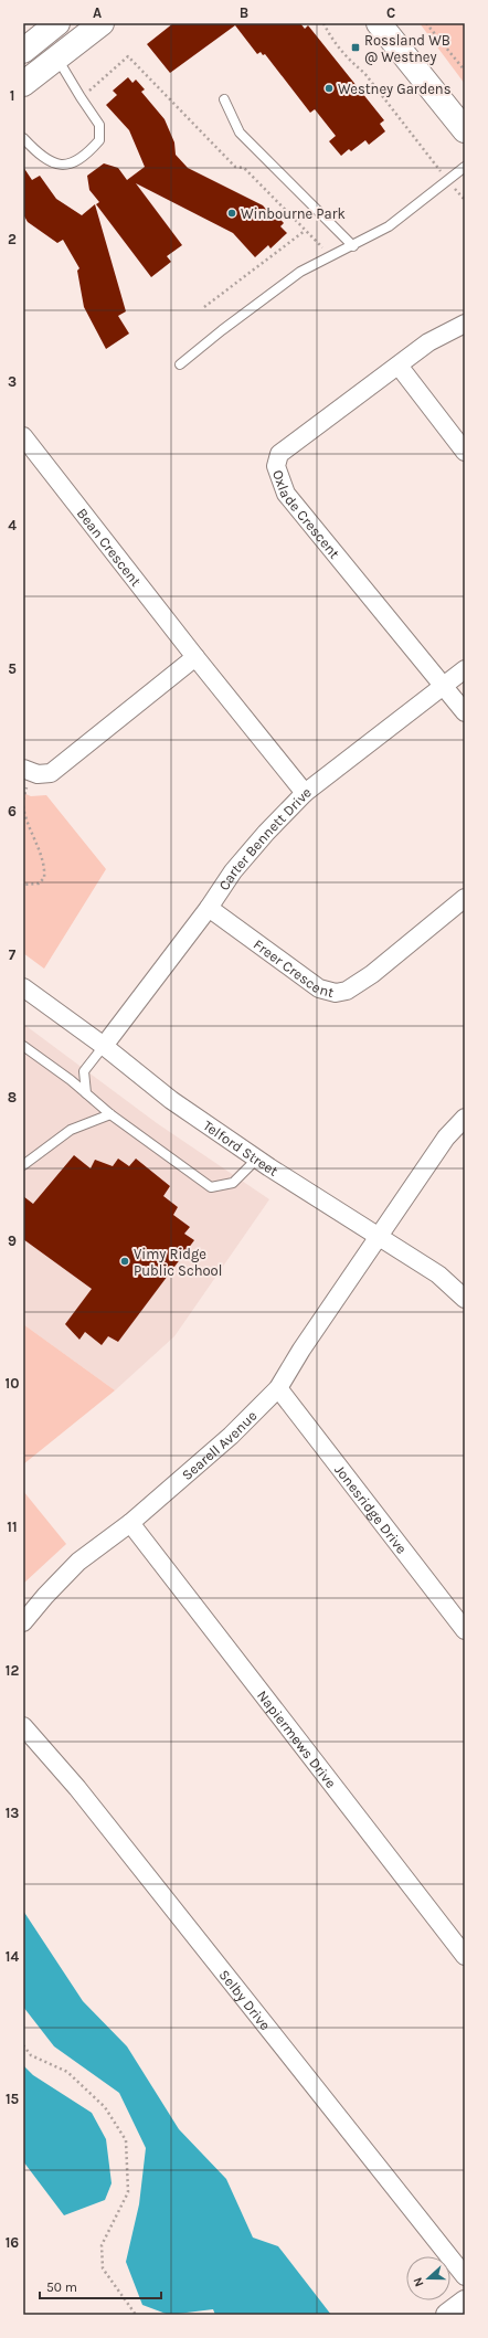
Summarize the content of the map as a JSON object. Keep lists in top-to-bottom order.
{
  "streets": {
    "street": [
      "Oxlade Crescent",
      "Bean Crescent",
      "Carter Bennett Drive",
      "Freer Crescent",
      "Telford Street",
      "Searell Avenue",
      "Jonesridge Drive",
      "Napiermews Drive",
      "Selby Drive"
    ]
  },
  "crossings": [
    ["Oxlade Crescent", "Carter Bennett Drive"],
    ["Bean Crescent", "Carter Bennett Drive"],
    ["Carter Bennett Drive", "Freer Crescent"],
    ["Carter Bennett Drive", "Telford Street"],
    ["Telford Street", "Searell Avenue"],
    ["Searell Avenue", "Jonesridge Drive"],
    ["Searell Avenue", "Napiermews Drive"]
  ],
  "places": {
    "transit": ["Rossland WB @ Westney"],
    "other": ["Westney Gardens", "Winbourne Park", "Vimy Ridge Public School"]
  },
  "scale_bar": "50 m",
  "north": "left",
  "grid": {
    "columns": ["A", "B", "C"],
    "rows": [
      "1",
      "2",
      "3",
      "4",
      "5",
      "6",
      "7",
      "8",
      "9",
      "10",
      "11",
      "12",
      "13",
      "14",
      "15",
      "16"
    ]
  }
}
